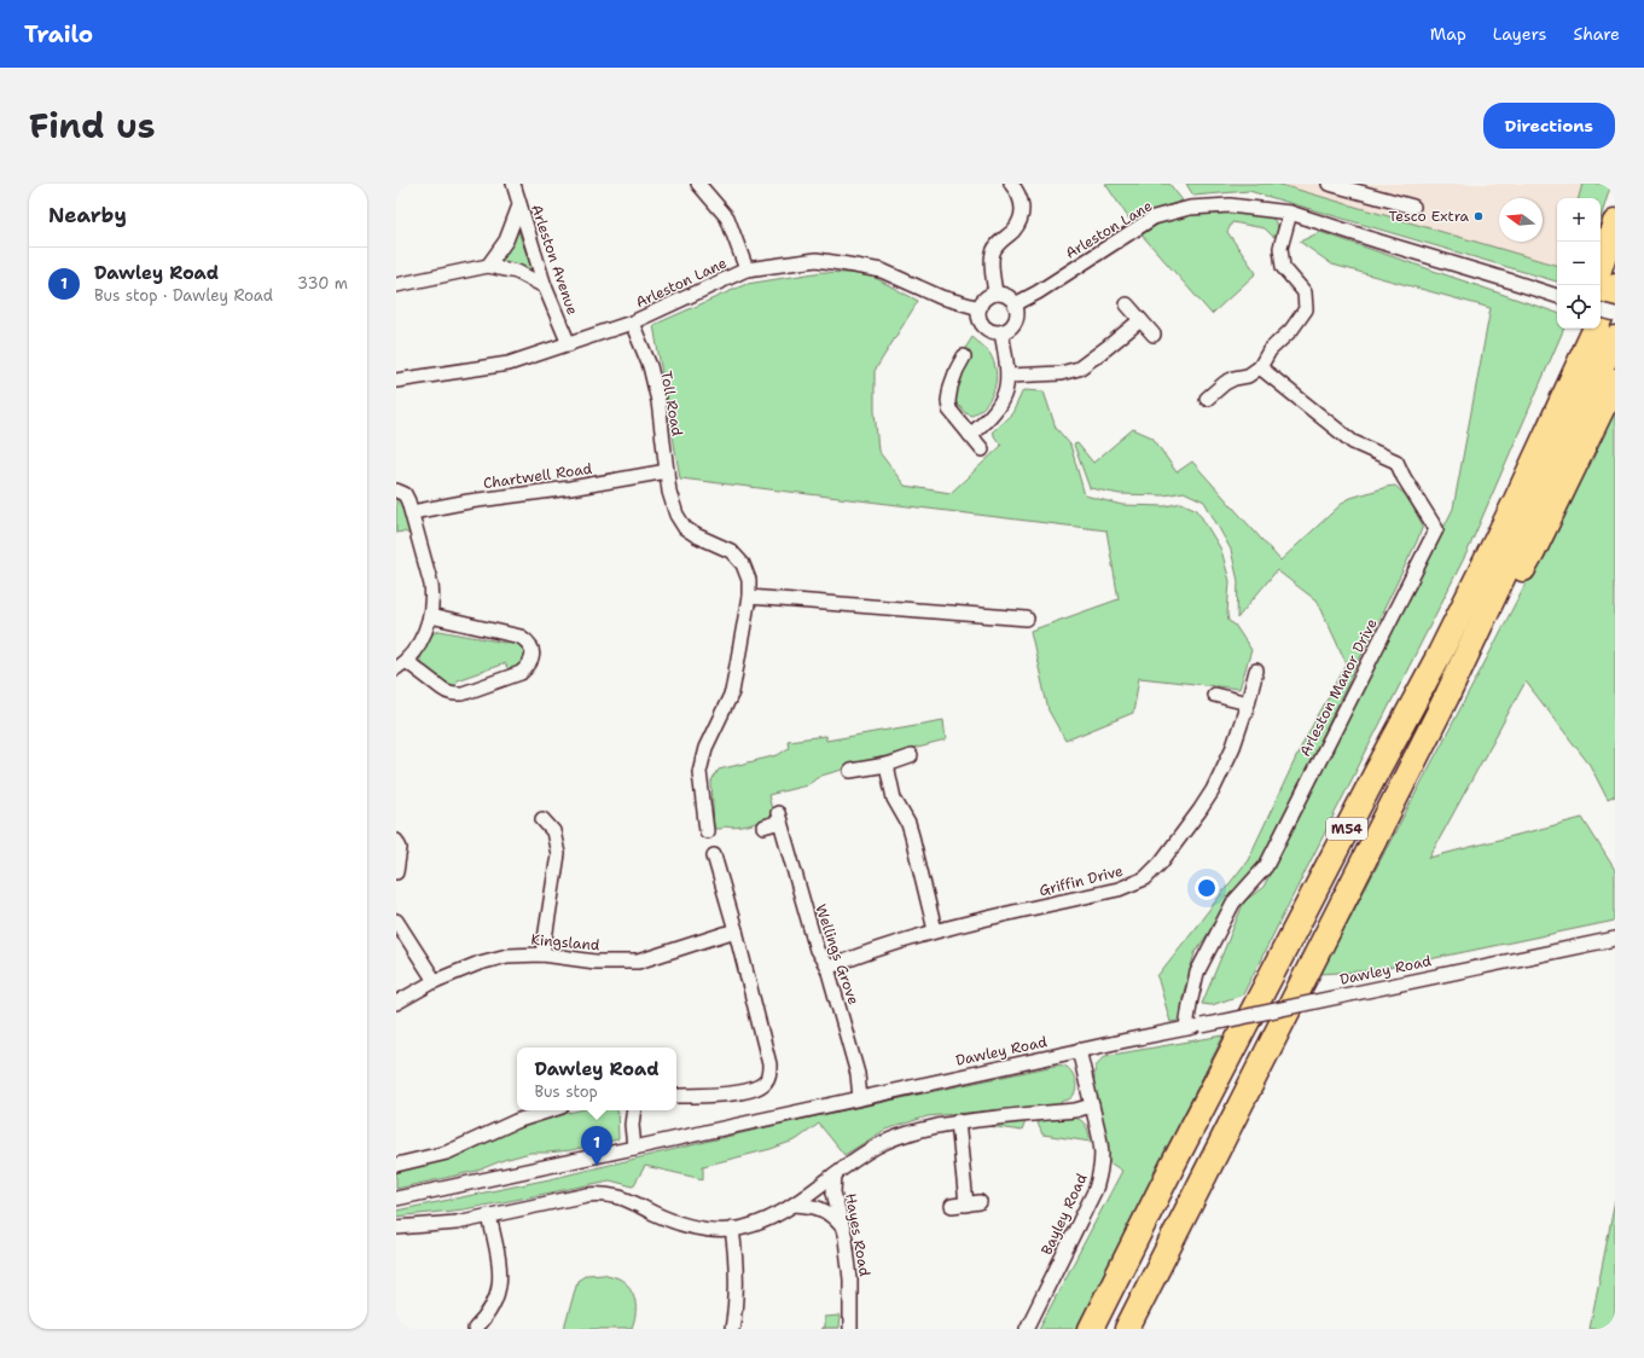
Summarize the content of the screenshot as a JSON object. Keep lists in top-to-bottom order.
{
  "streets": {
    "highway": ["M54"],
    "street": [
      "Arleston Lane",
      "Arleston Avenue",
      "Toll Road",
      "Chartwell Road",
      "Arleston Manor Drive",
      "Griffin Drive",
      "Kingsland",
      "Wellings Grove",
      "Dawley Road",
      "Bayley Road",
      "Hayes Road"
    ]
  },
  "crossings": [
    ["Arleston Lane", "Arleston Avenue"],
    ["Arleston Lane", "Toll Road"],
    ["Toll Road", "Chartwell Road"],
    ["Arleston Manor Drive", "Dawley Road"],
    ["Griffin Drive", "Wellings Grove"],
    ["Wellings Grove", "Dawley Road"],
    ["Dawley Road", "Bayley Road"]
  ],
  "places": ["Tesco Extra"],
  "north": "left",
  "page": {
    "header": "Trailo",
    "nav": ["Map", "Layers", "Share"],
    "title": "Find us",
    "buttons": "Directions",
    "heading": "Nearby",
    "map_buttons": ["+", "−"],
    "list": [
      {
        "mark": "1",
        "name": "Dawley Road",
        "note": "Bus stop · Dawley Road",
        "value": "330 m"
      }
    ],
    "popup": ["Dawley Road", "Bus stop"],
    "pins": "1"
  }
}
